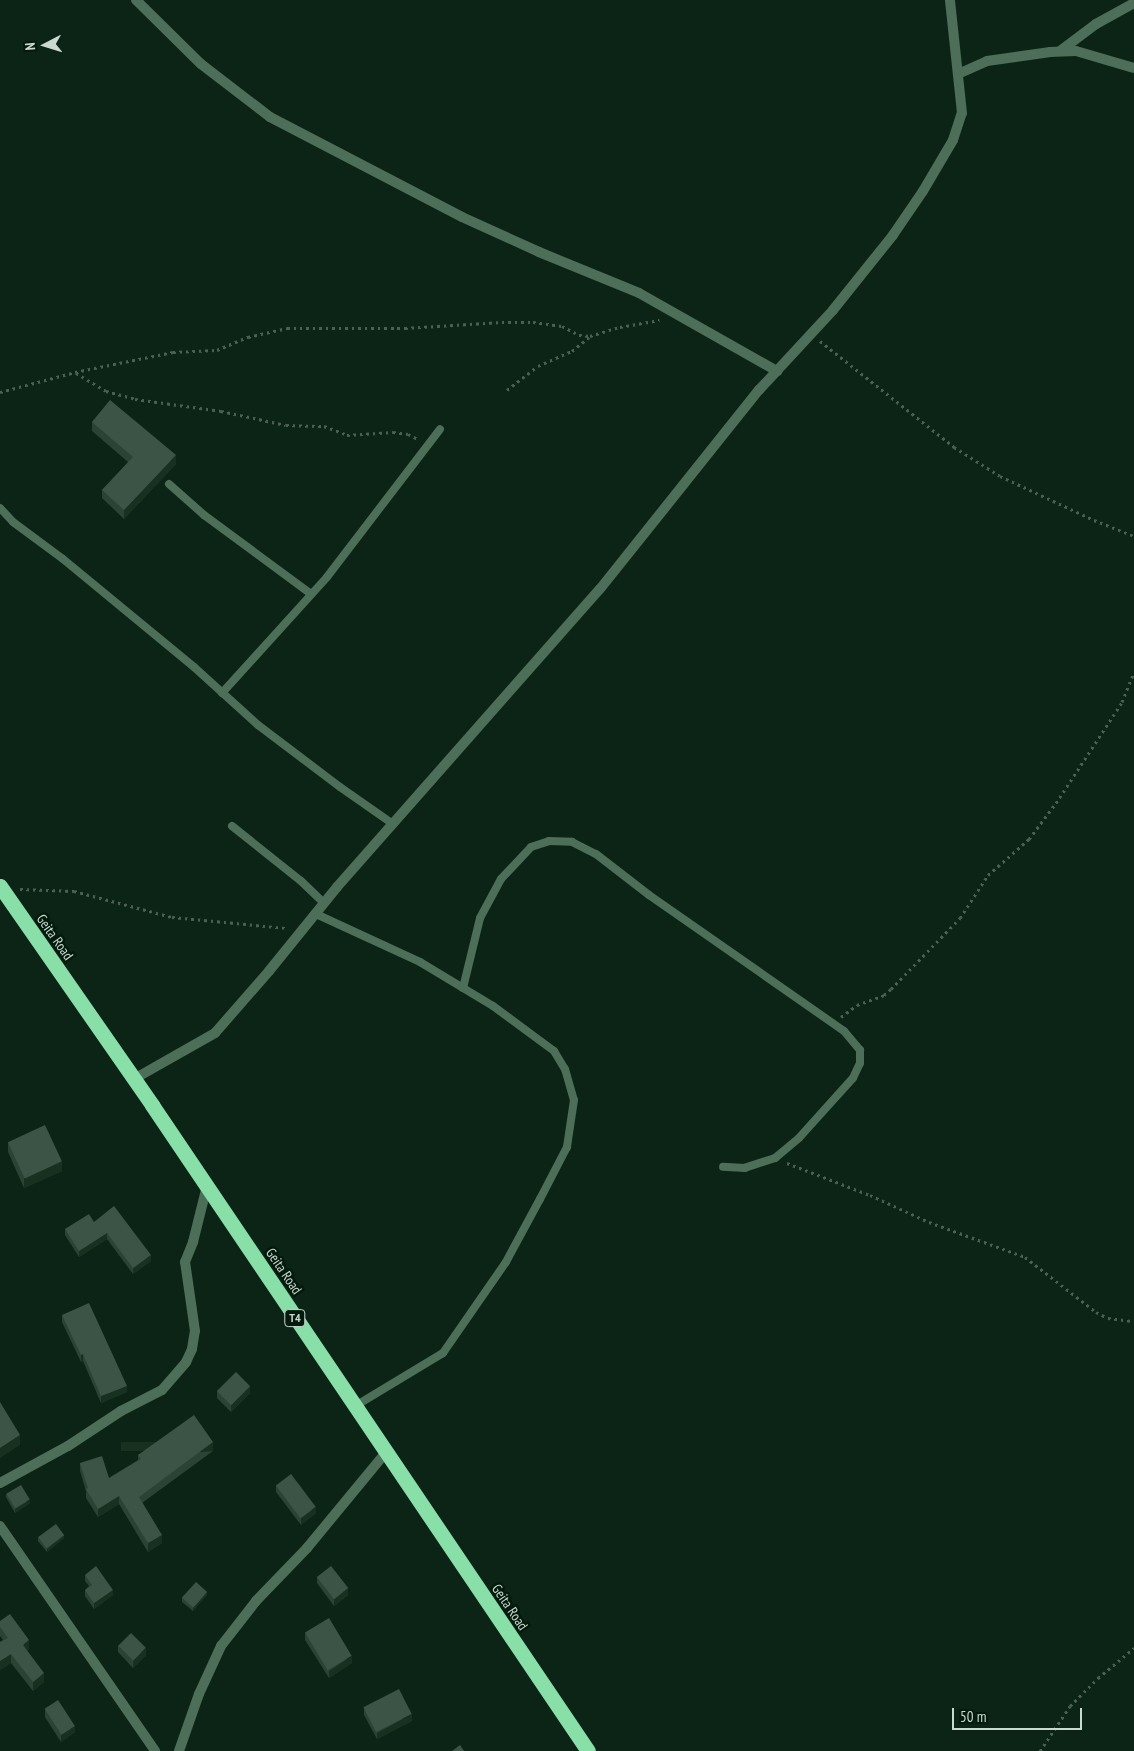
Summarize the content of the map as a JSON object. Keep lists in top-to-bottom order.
{
  "streets": {
    "highway": ["Geita Road", "T4"]
  },
  "scale_bar": "50 m",
  "north": "left"
}
